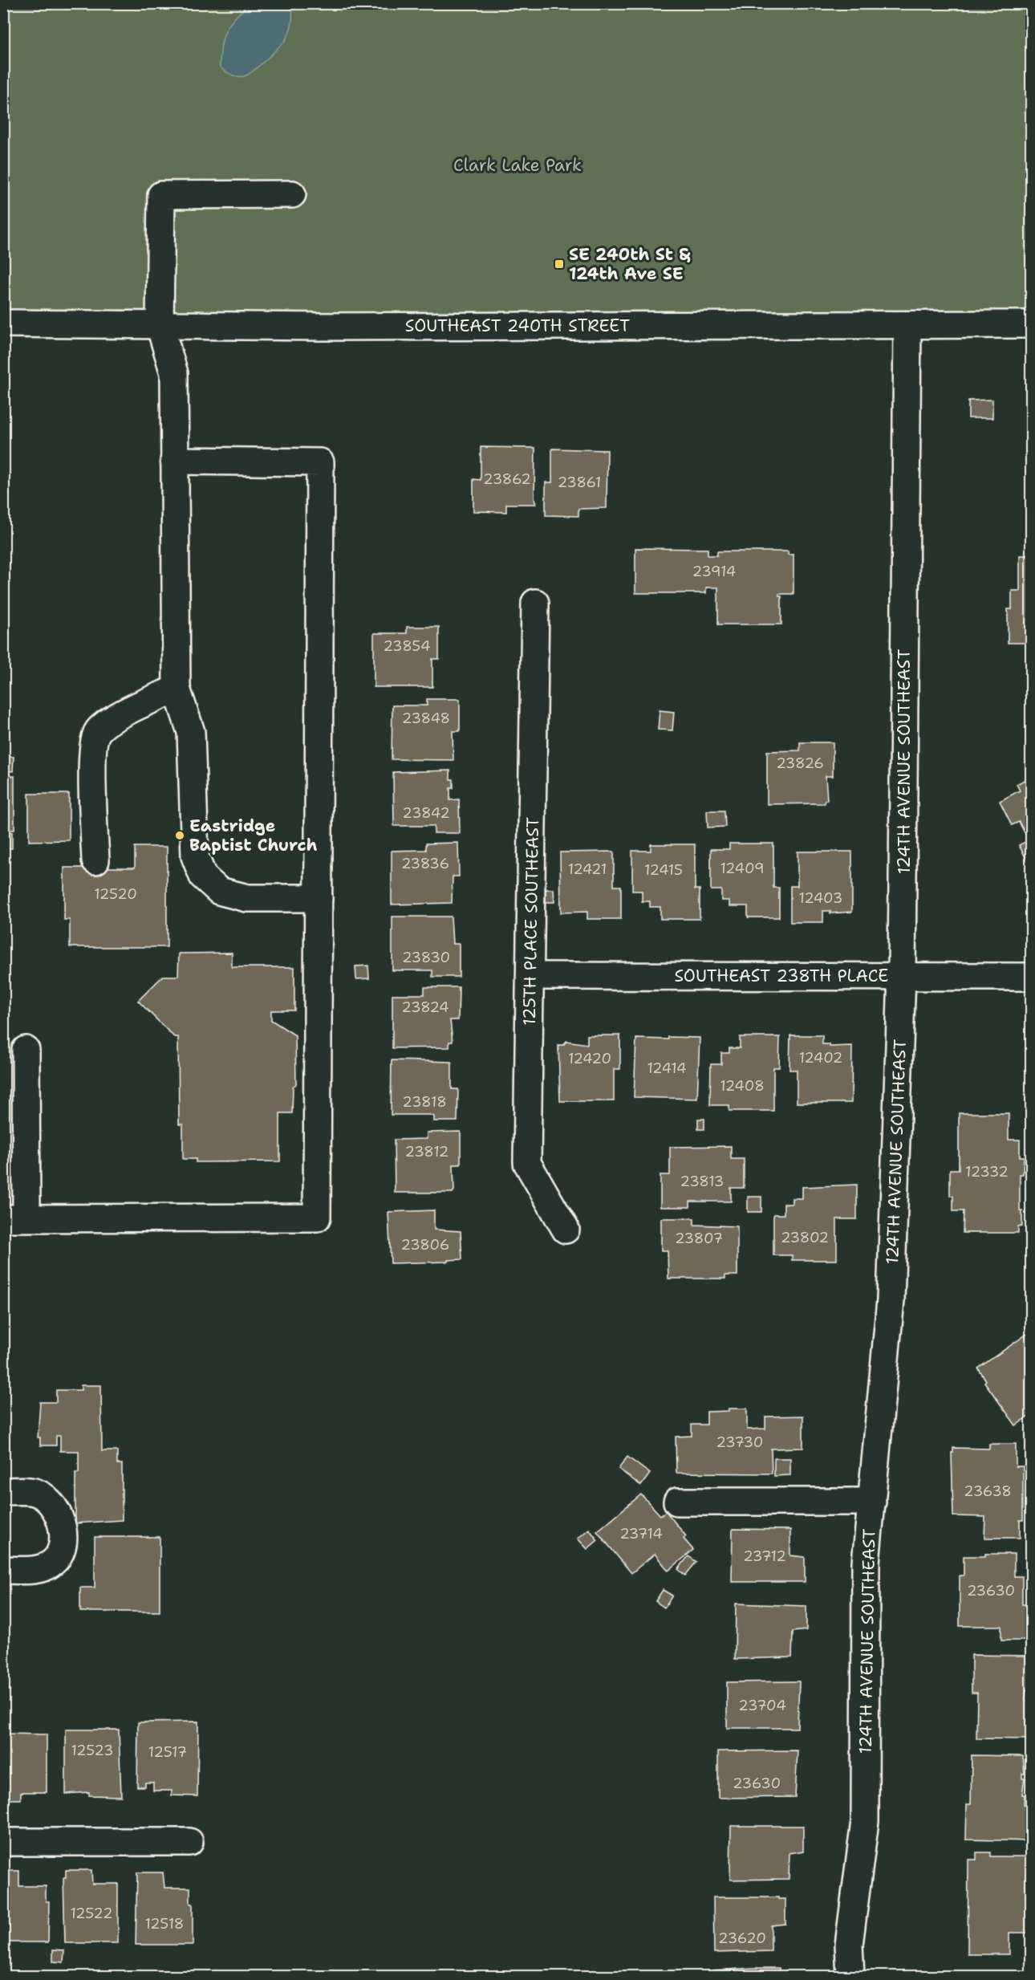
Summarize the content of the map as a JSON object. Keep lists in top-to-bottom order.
{
  "streets": {
    "street": [
      "SOUTHEAST 240TH STREET",
      "124TH AVENUE SOUTHEAST",
      "125TH PLACE SOUTHEAST",
      "SOUTHEAST 238TH PLACE"
    ]
  },
  "crossings": [
    ["SOUTHEAST 240TH STREET", "124TH AVENUE SOUTHEAST"],
    ["124TH AVENUE SOUTHEAST", "SOUTHEAST 238TH PLACE"],
    ["125TH PLACE SOUTHEAST", "SOUTHEAST 238TH PLACE"]
  ],
  "parks": ["Clark Lake Park"],
  "places": {
    "transit": ["SE 240th St & 124th Ave SE"],
    "other": ["Eastridge Baptist Church"]
  },
  "house_numbers": [
    "23862",
    "23861",
    "23914",
    "23854",
    "23848",
    "23826",
    "23842",
    "23836",
    "12409",
    "12421",
    "12415",
    "12520",
    "12403",
    "23830",
    "23824",
    "12402",
    "12420",
    "12414",
    "12408",
    "23818",
    "23812",
    "12332",
    "23813",
    "23802",
    "23807",
    "23806",
    "23730",
    "23638",
    "23714",
    "23712",
    "23630",
    "23704",
    "12523",
    "12517",
    "23630",
    "12522",
    "12518",
    "23620"
  ]
}
